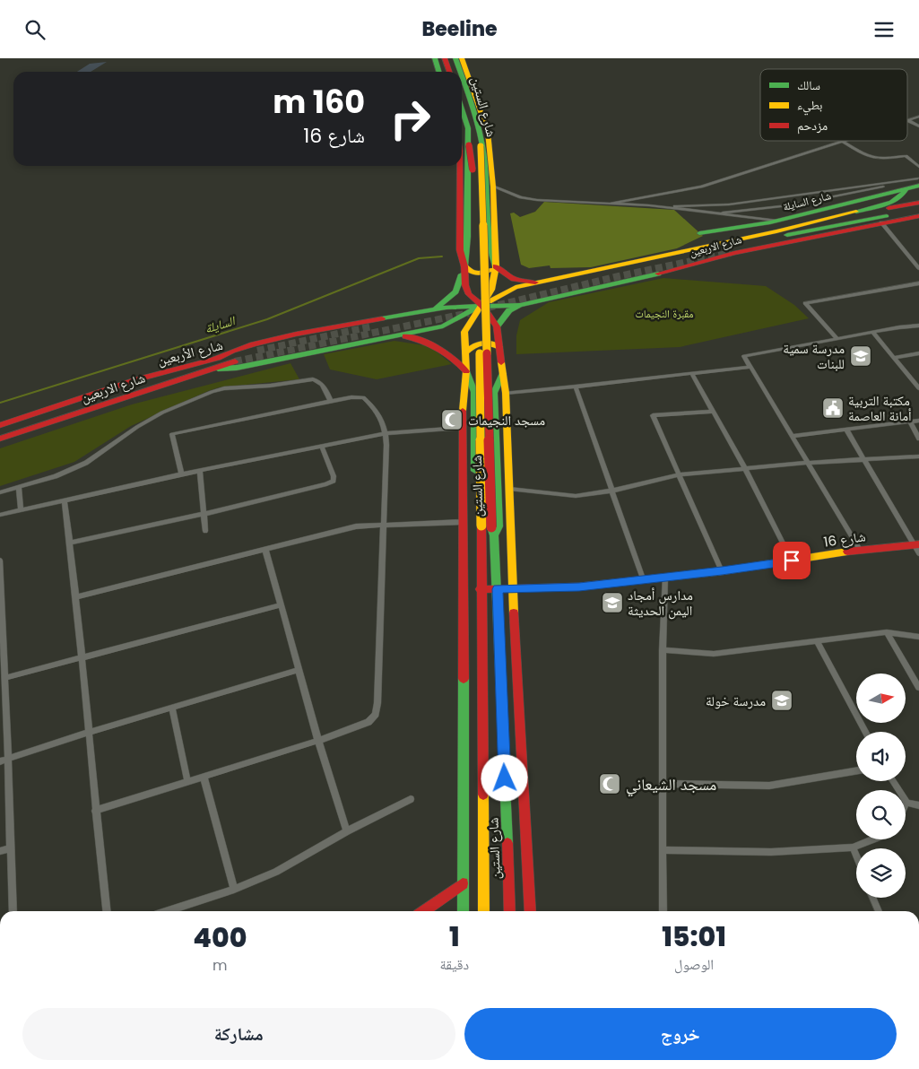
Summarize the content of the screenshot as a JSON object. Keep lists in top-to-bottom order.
{
  "streets": {
    "main road": [
      "شارع الستين",
      "شارع السايلة",
      "شارع الاربعين",
      "شارع الأربعين",
      "شارع 16"
    ]
  },
  "crossings": [
    ["شارع الستين", "شارع 16"],
    ["شارع الاربعين", "شارع الأربعين"]
  ],
  "water": ["السايلة"],
  "parks": ["مقبرة النجيمات"],
  "places": {
    "school or university": ["مدرسة سمية للبنات", "مدارس أمجاد اليمن الحديثة", "مدرسة خولة"],
    "public building": ["مكتبة التربية أمانة العاصمة"],
    "mosque": ["مسجد النجيمات", "مسجد الشيعاني"]
  },
  "legend": ["سالك", "بطيء", "مزدحم"],
  "north": "right",
  "page": {
    "header": "Beeline",
    "turn": ["160 m", "شارع 16"],
    "eta": [
      "15:01",
      "الوصول",
      "1",
      "دقيقة",
      "400",
      "m"
    ],
    "buttons": ["خروج", "مشاركة"]
  }
}
